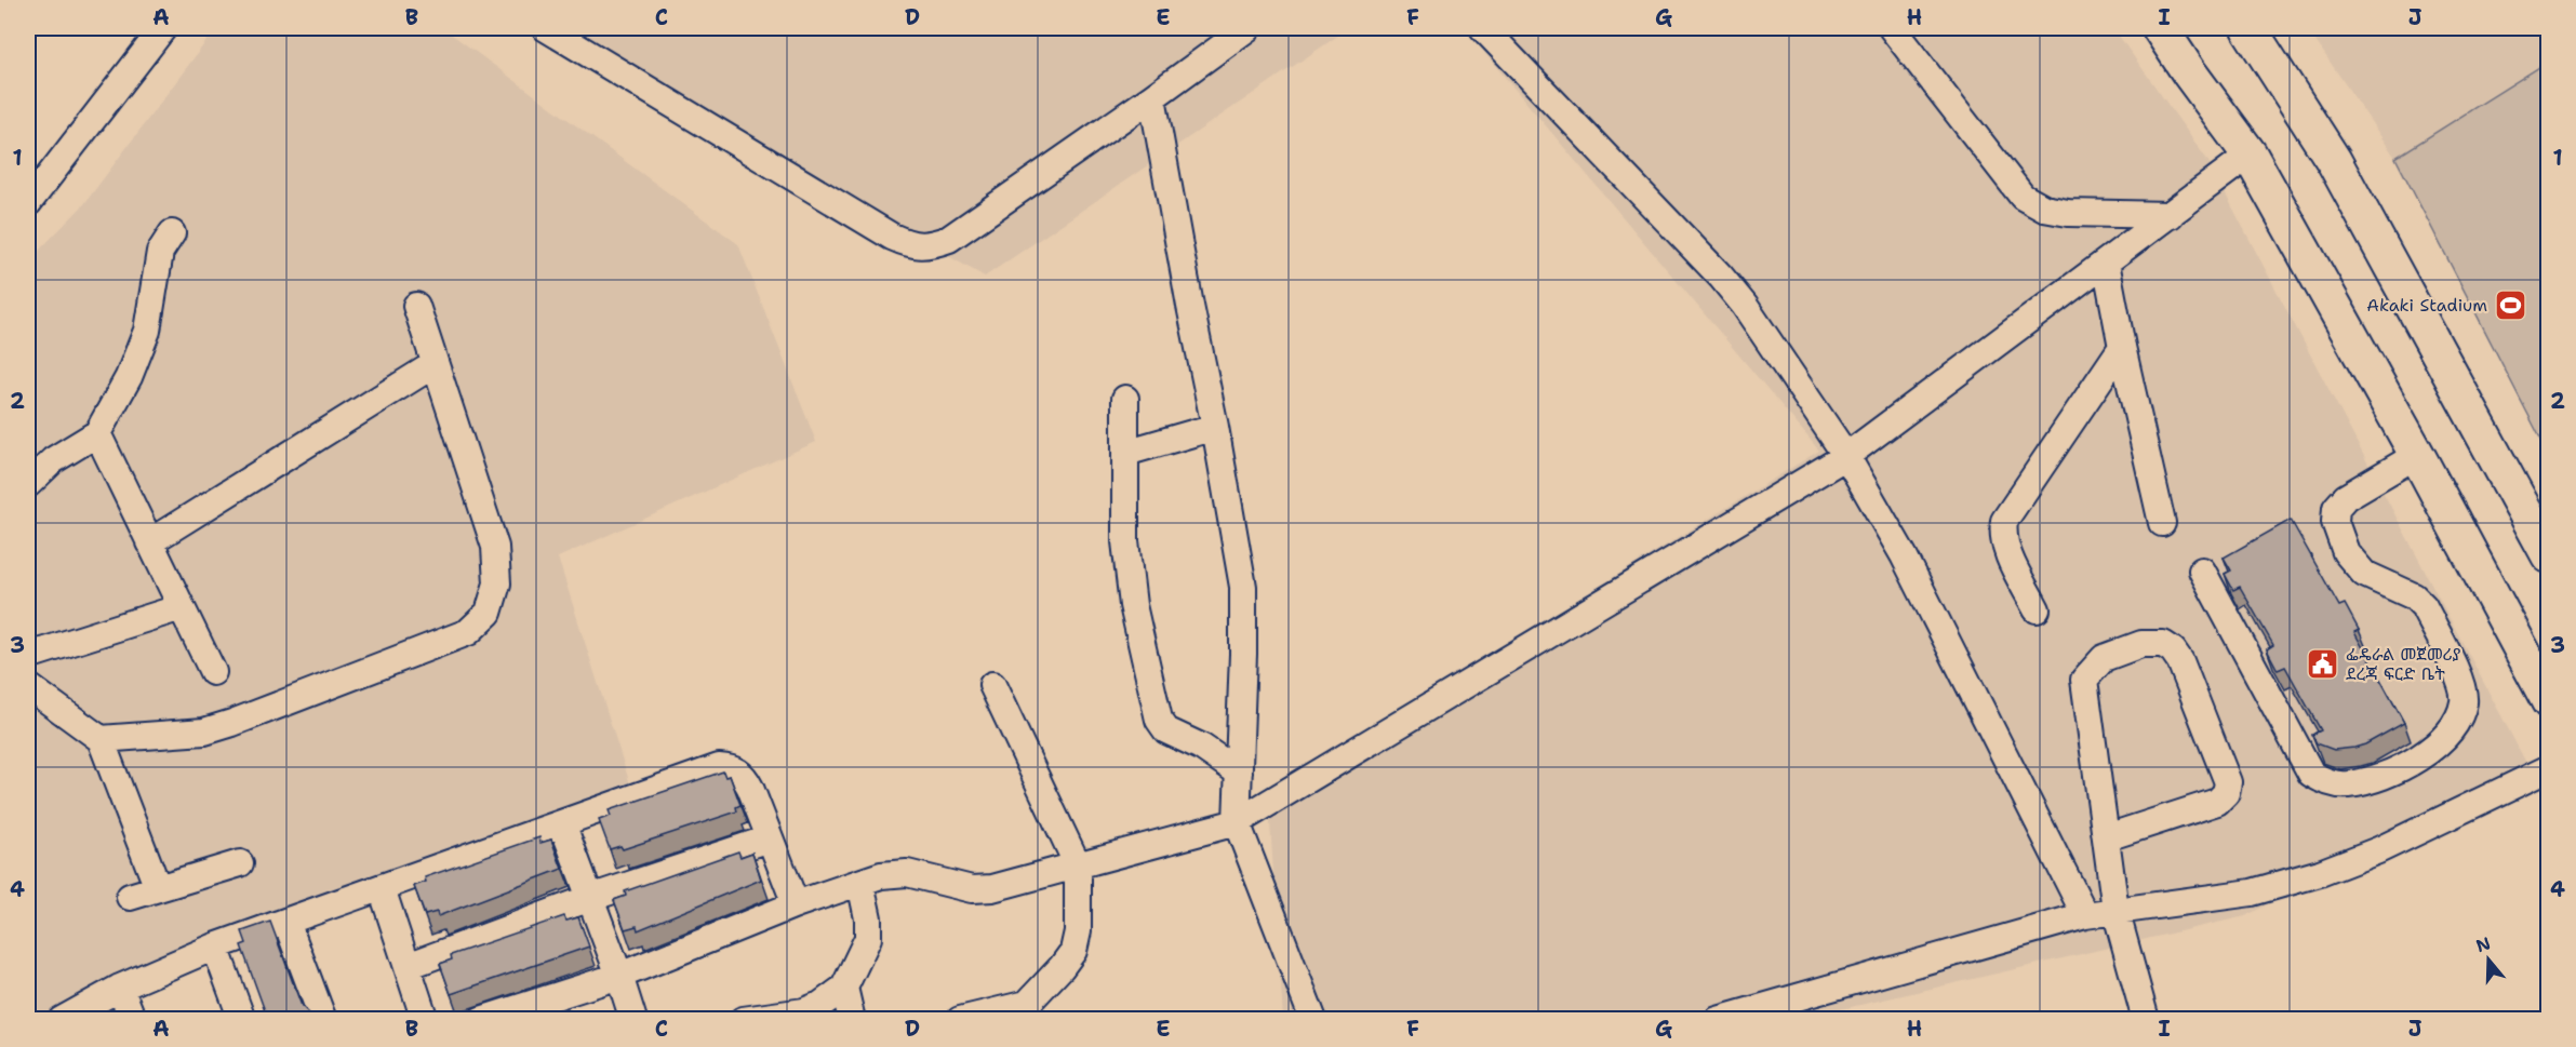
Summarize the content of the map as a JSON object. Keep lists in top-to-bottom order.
{
  "places": {
    "sports": ["Akaki Stadium"],
    "public building": ["ፌዴራል መጀመሪያ ደረጃ ፍርድ ቤት"]
  },
  "north": "top",
  "grid": {
    "columns": [
      "A",
      "B",
      "C",
      "D",
      "E",
      "F",
      "G",
      "H",
      "I",
      "J"
    ],
    "rows": [
      "1",
      "2",
      "3",
      "4"
    ]
  }
}
